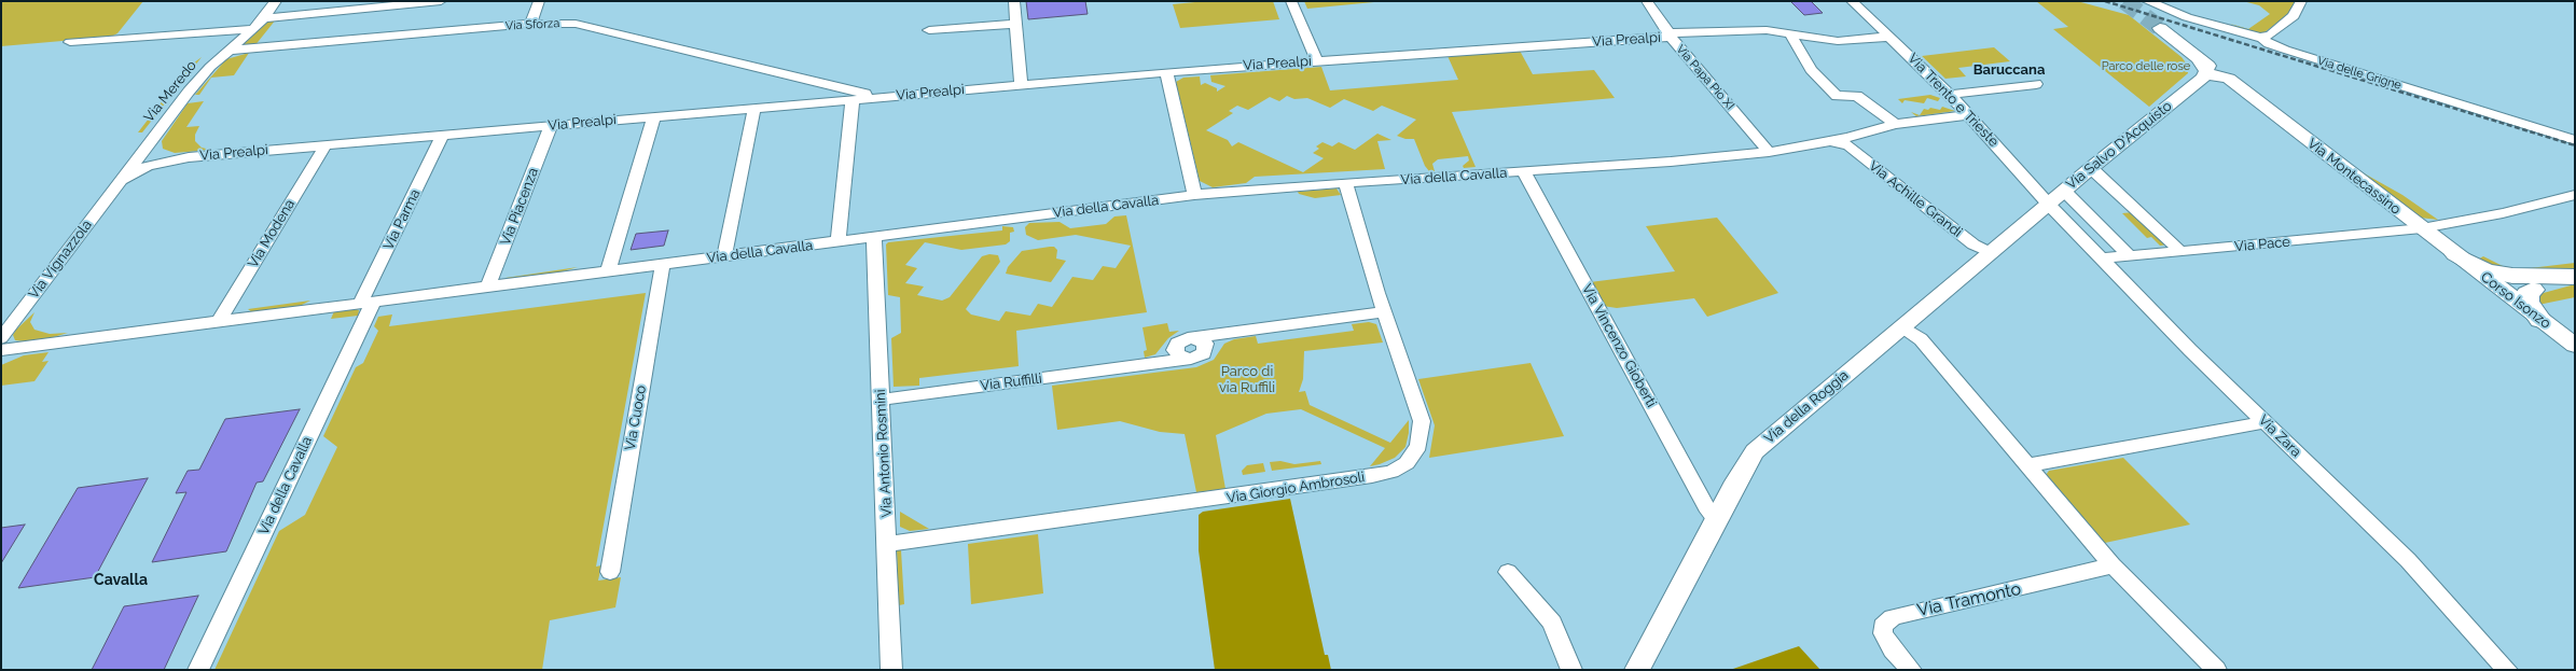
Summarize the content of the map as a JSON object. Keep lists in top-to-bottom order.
{
  "streets": {
    "street": [
      "Via Sforza",
      "Via Prealpi",
      "Via delle Grigne",
      "Via Papa Pio XI",
      "Via Meredo",
      "Via Trento e Trieste",
      "Via Salvo D'Acquisto",
      "Via della Cavalla",
      "Via Montecassino",
      "Via Achille Grandi",
      "Via Piacenza",
      "Via Parma",
      "Via Modena",
      "Via Pace",
      "Via Vignazzola",
      "Corso Isonzo",
      "Via Vincenzo Gioberti",
      "Via Ruffilli",
      "Via della Roggia",
      "Via Cuoco",
      "Via Zara",
      "Via Antonio Rosmini",
      "Via Giorgio Ambrosoli",
      "Via Tramonto"
    ]
  },
  "crossings": [
    ["Via Sforza", "Via Prealpi"],
    ["Via Sforza", "Via Meredo"],
    ["Via Prealpi", "Via Papa Pio XI"],
    ["Via Prealpi", "Via Meredo"],
    ["Via Prealpi", "Via Trento e Trieste"],
    ["Via Prealpi", "Via Piacenza"],
    ["Via Prealpi", "Via Parma"],
    ["Via Prealpi", "Via Modena"],
    ["Via Prealpi", "Via Vignazzola"],
    ["Via Papa Pio XI", "Via della Cavalla"],
    ["Via Meredo", "Via Vignazzola"],
    ["Via Trento e Trieste", "Via Salvo D'Acquisto"],
    ["Via Trento e Trieste", "Via della Cavalla"],
    ["Via Trento e Trieste", "Via Pace"],
    ["Via Trento e Trieste", "Via della Roggia"],
    ["Via Trento e Trieste", "Via Zara"],
    ["Via Salvo D'Acquisto", "Via Montecassino"],
    ["Via Salvo D'Acquisto", "Via della Roggia"],
    ["Via Salvo D'Acquisto", "Via Zara"],
    ["Via della Cavalla", "Via Achille Grandi"],
    ["Via della Cavalla", "Via Piacenza"],
    ["Via della Cavalla", "Via Parma"],
    ["Via della Cavalla", "Via Modena"],
    ["Via della Cavalla", "Via Vincenzo Gioberti"],
    ["Via della Cavalla", "Via Cuoco"],
    ["Via della Cavalla", "Via Antonio Rosmini"],
    ["Via della Cavalla", "Via Giorgio Ambrosoli"],
    ["Via Montecassino", "Via Pace"],
    ["Via Montecassino", "Corso Isonzo"],
    ["Via Achille Grandi", "Via della Roggia"],
    ["Via Pace", "Via Zara"],
    ["Via Vincenzo Gioberti", "Via della Roggia"],
    ["Via Ruffilli", "Via Antonio Rosmini"],
    ["Via della Roggia", "Via Zara"],
    ["Via Antonio Rosmini", "Via Giorgio Ambrosoli"]
  ],
  "districts": ["Baruccana", "Cavalla"],
  "parks": ["Parco delle rose", "Parco di via Ruffili"]
}
